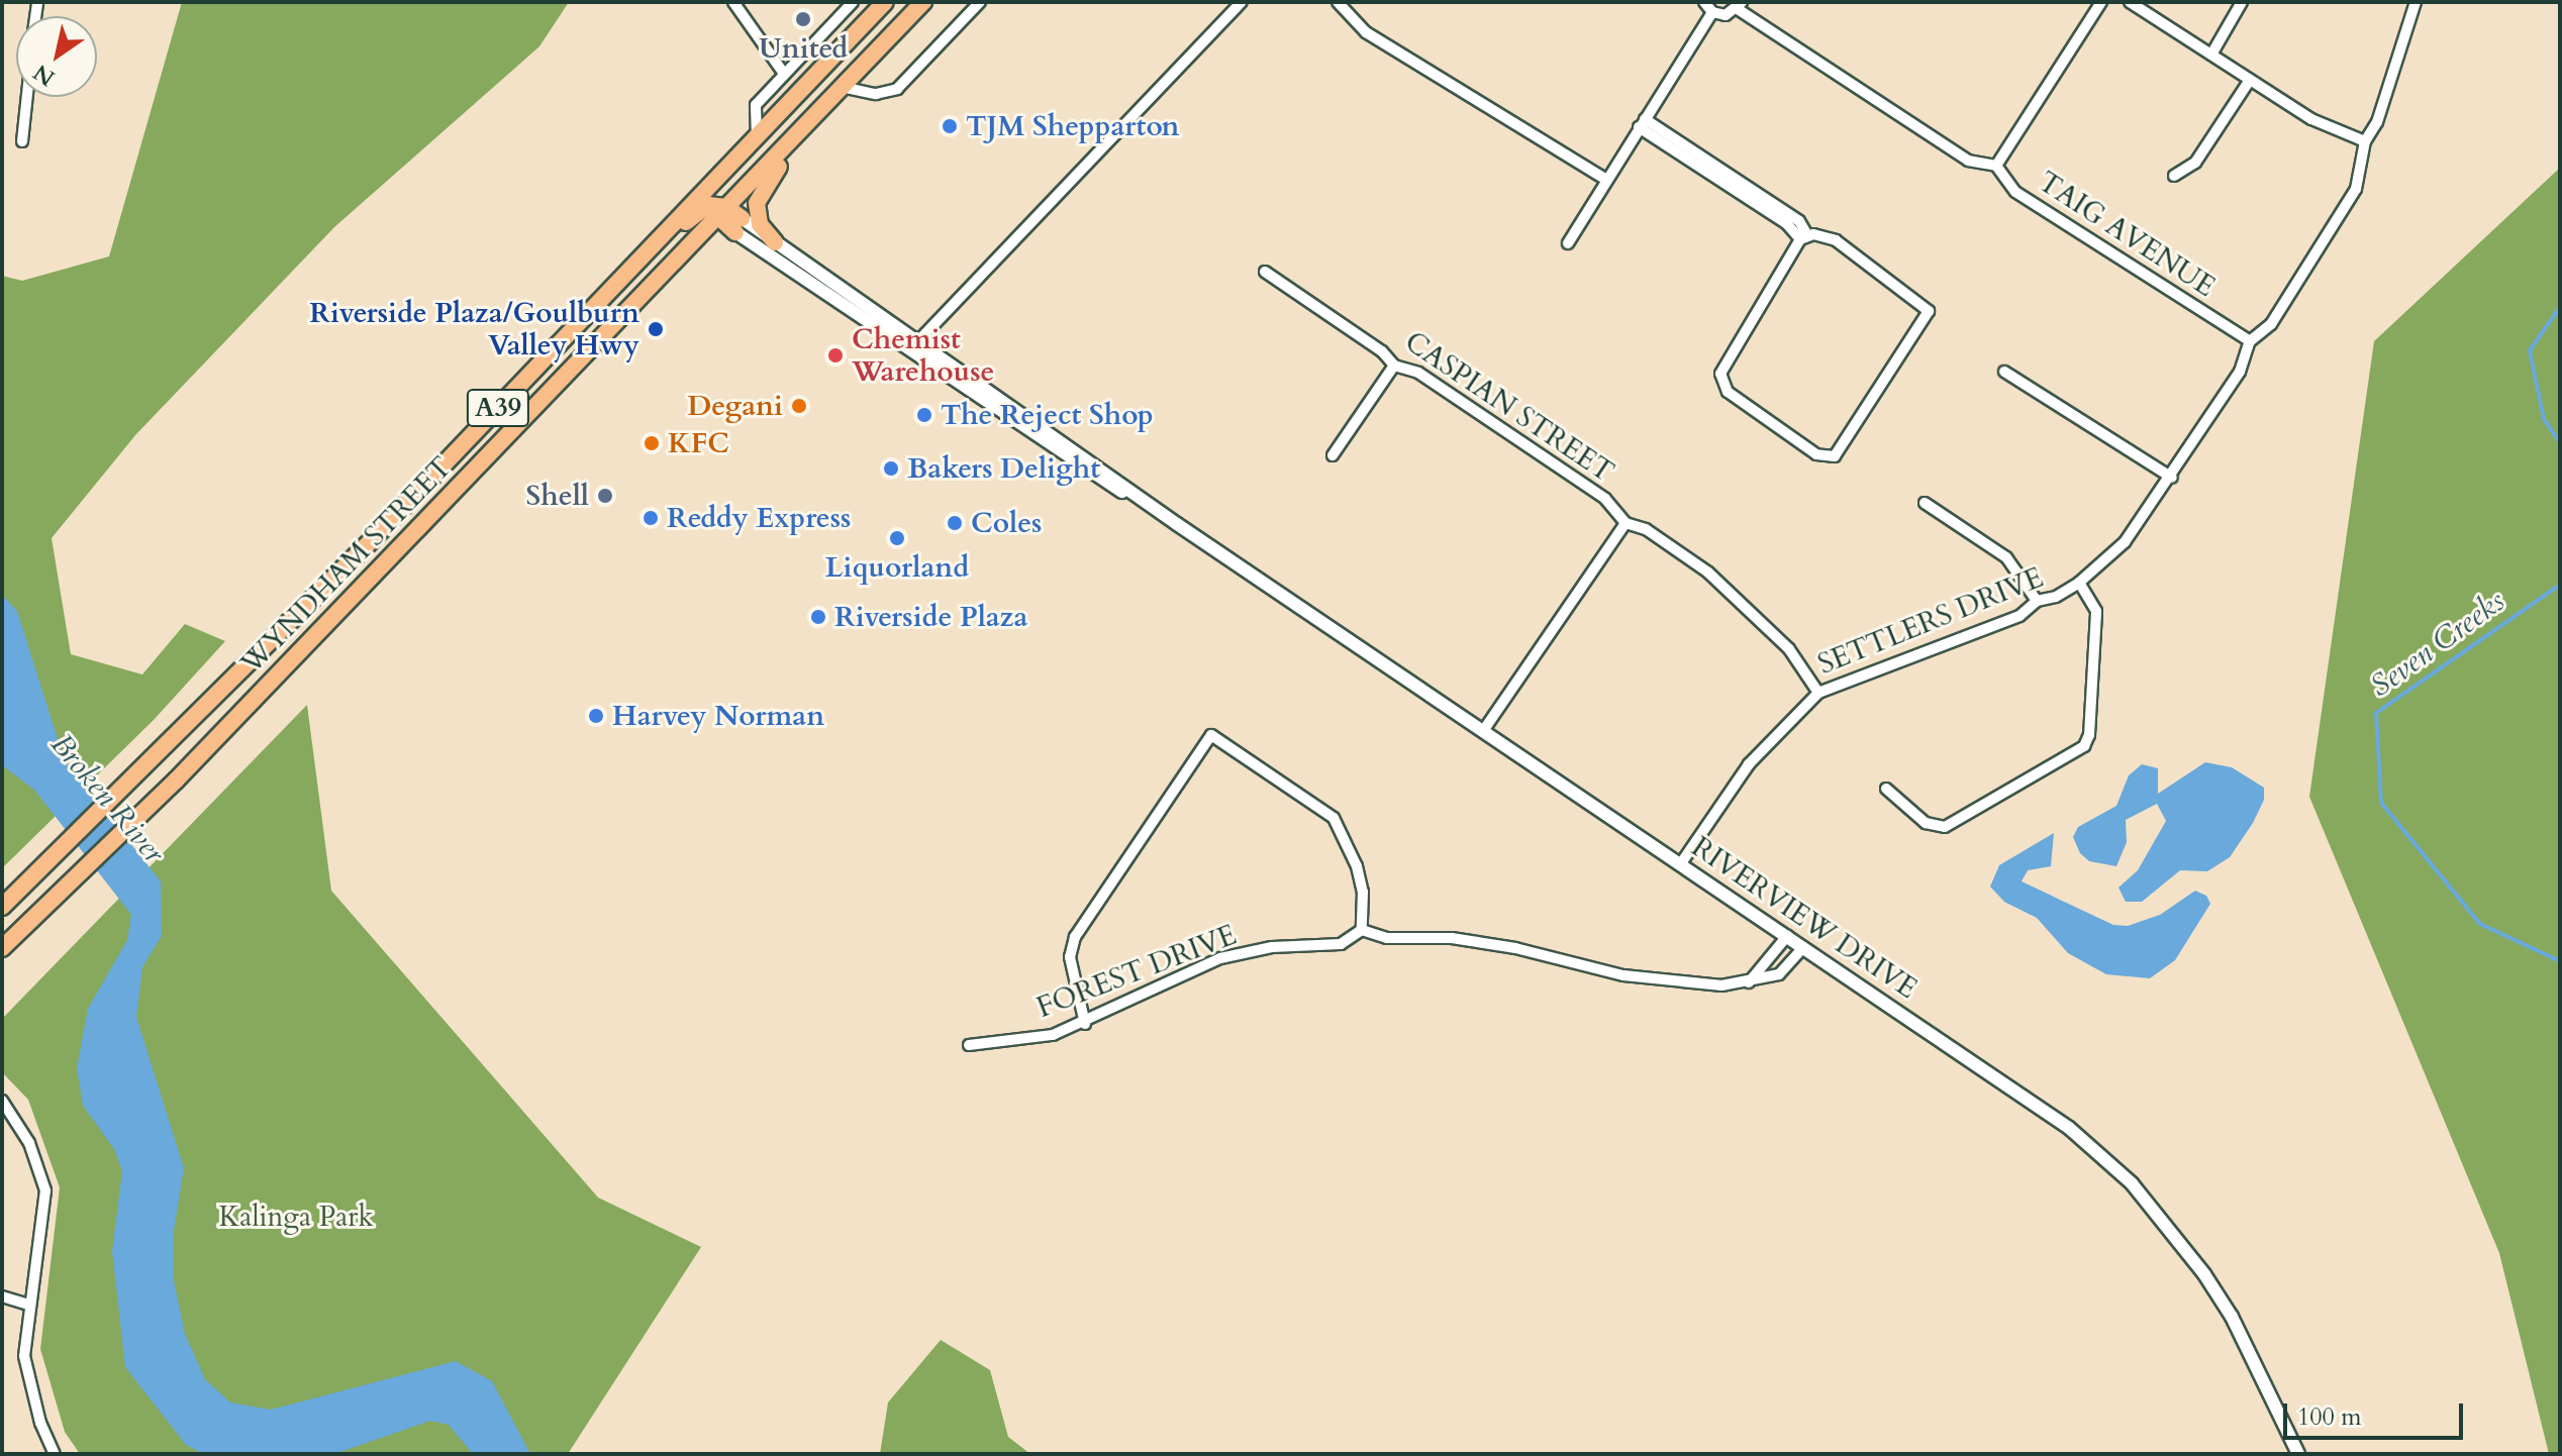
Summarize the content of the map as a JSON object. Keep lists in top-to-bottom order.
{
  "streets": {
    "highway": ["A39", "WYNDHAM STREET"],
    "street": [
      "TAIG AVENUE",
      "CASPIAN STREET",
      "SETTLERS DRIVE",
      "RIVERVIEW DRIVE",
      "FOREST DRIVE"
    ]
  },
  "crossings": [
    ["TAIG AVENUE", "SETTLERS DRIVE"],
    ["CASPIAN STREET", "SETTLERS DRIVE"],
    ["SETTLERS DRIVE", "RIVERVIEW DRIVE"]
  ],
  "water": ["Seven Creeks", "Broken River"],
  "parks": ["Kalinga Park"],
  "places": [
    "United",
    "TJM Shepparton",
    "Riverside Plaza/Goulburn Valley Hwy",
    "Chemist Warehouse",
    "Degani",
    "The Reject Shop",
    "KFC",
    "Bakers Delight",
    "Shell",
    "Reddy Express",
    "Coles",
    "Liquorland",
    "Riverside Plaza",
    "Harvey Norman"
  ],
  "scale_bar": "100 m",
  "north": "bottom left"
}
